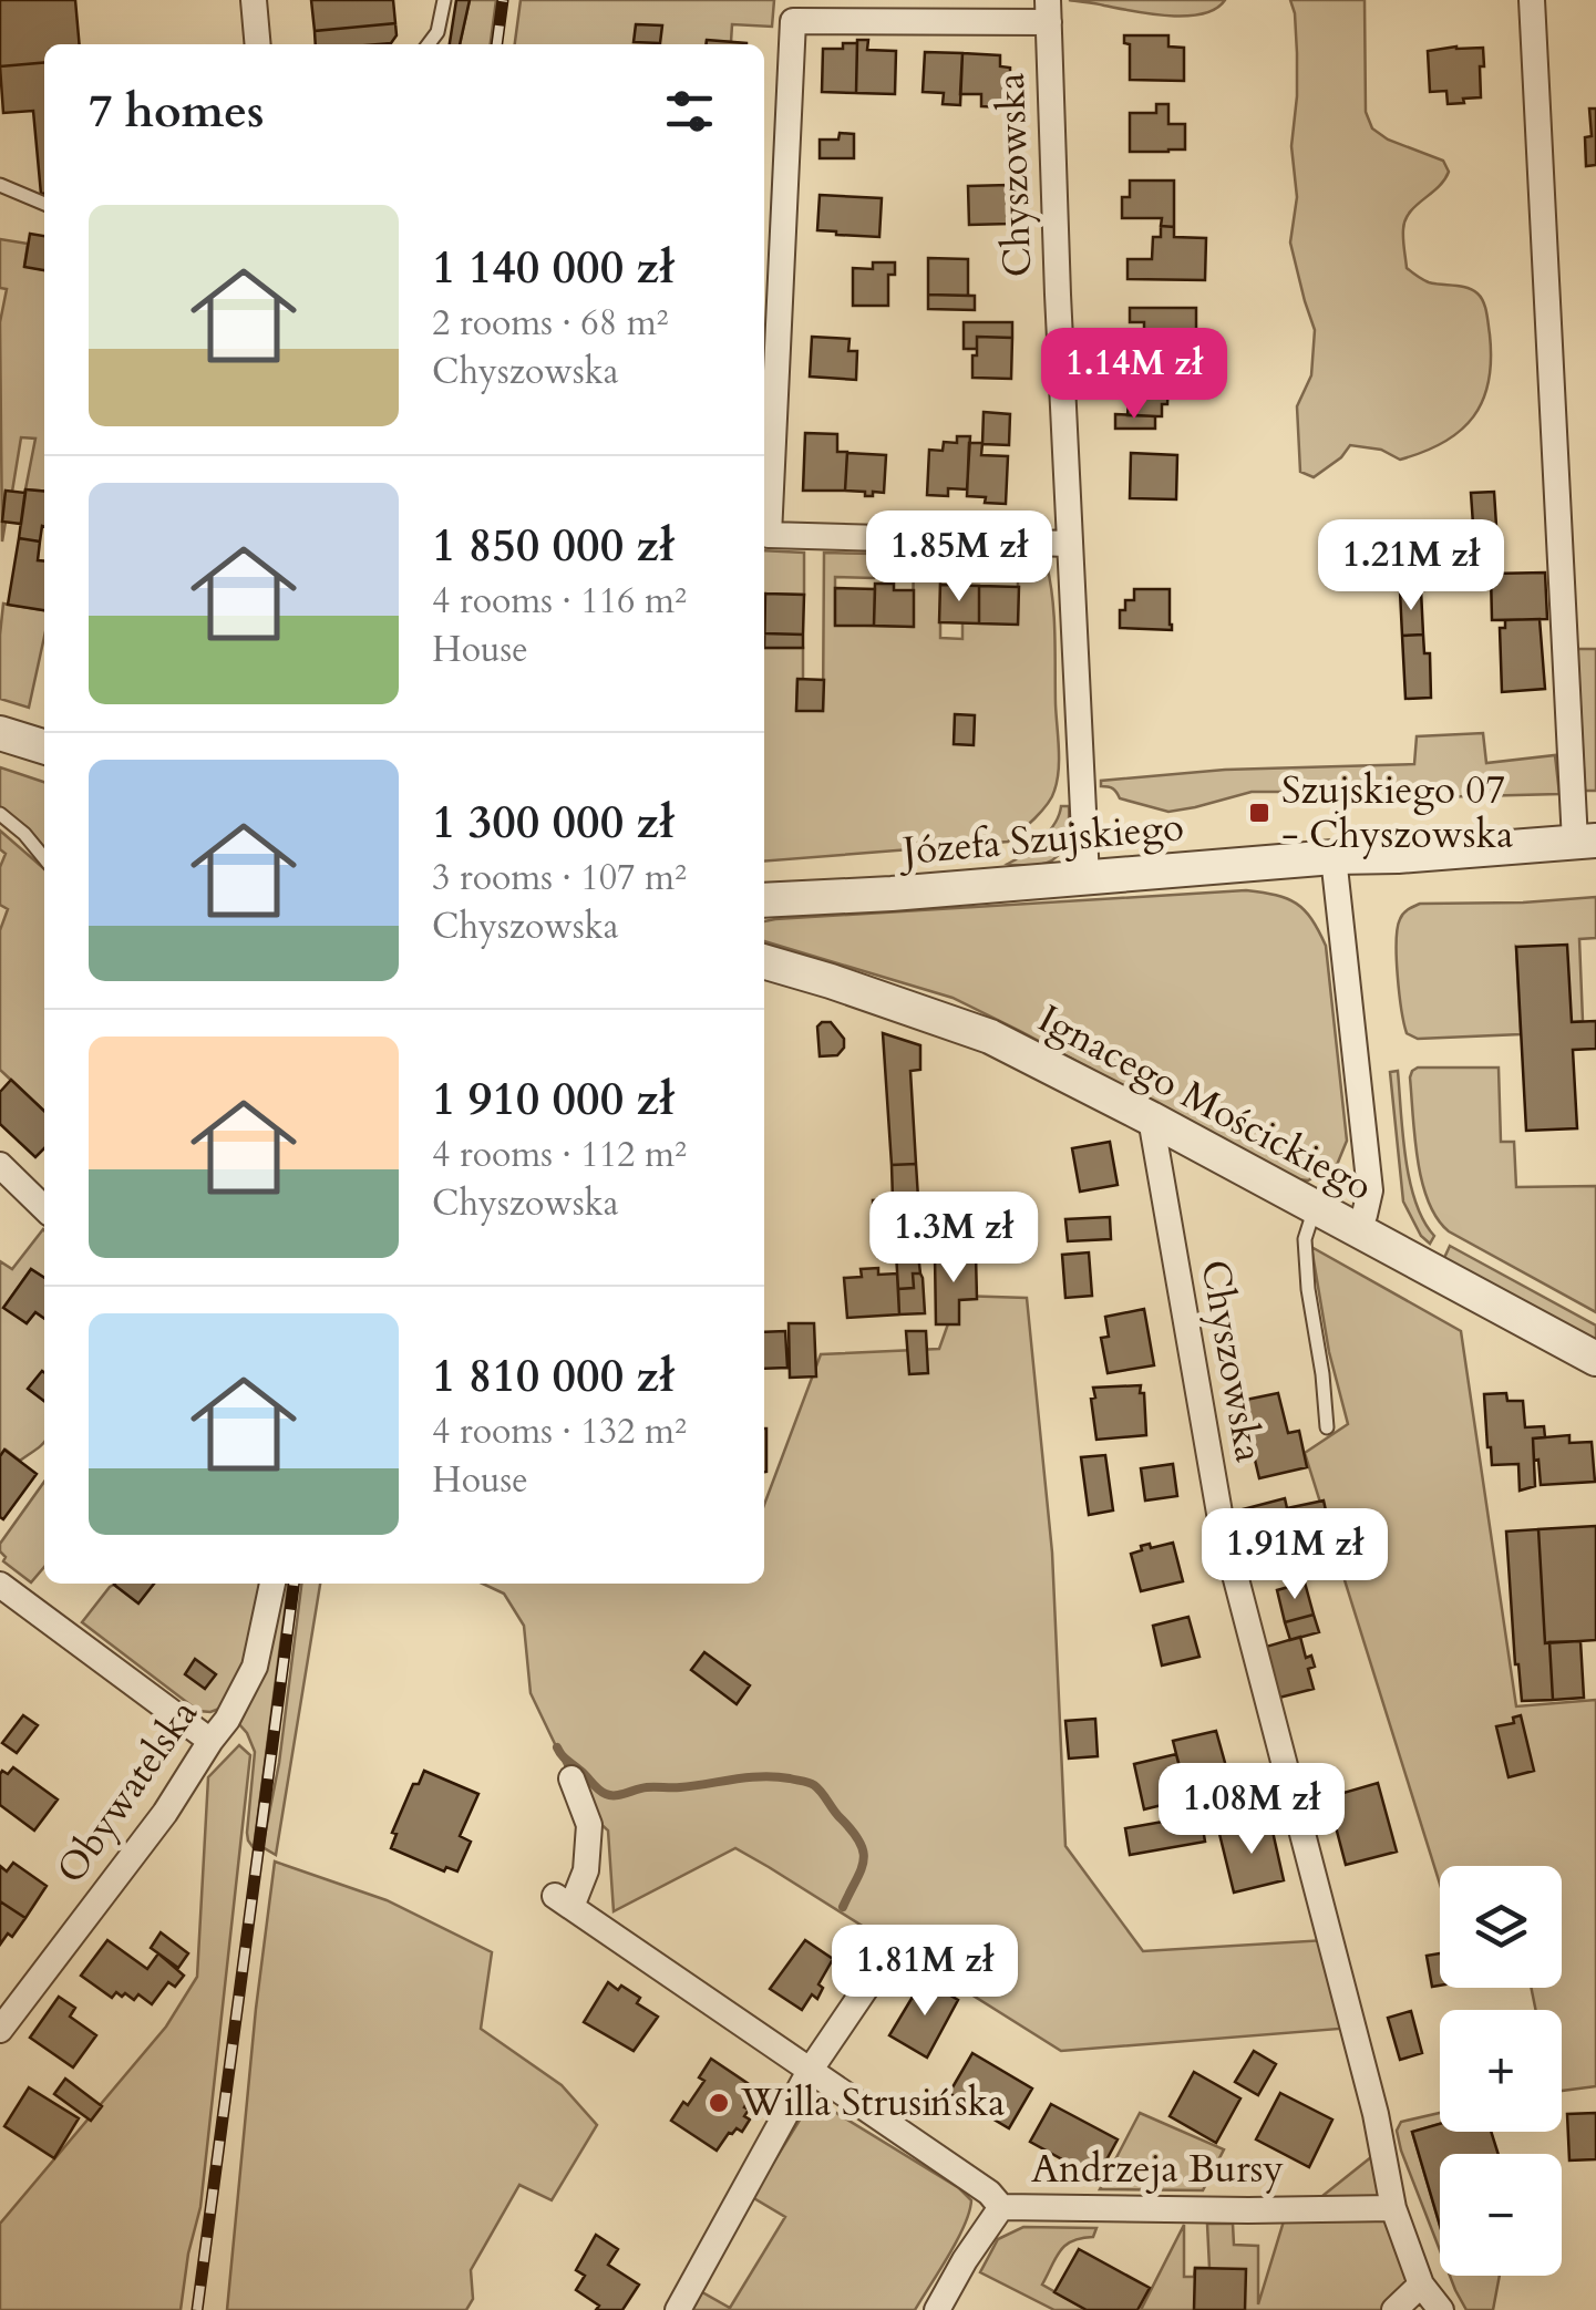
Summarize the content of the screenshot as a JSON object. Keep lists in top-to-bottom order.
{
  "streets": {
    "street": [
      "Chyszowska",
      "Józefa Szujskiego",
      "Ignacego Mościckiego",
      "Obywatelska",
      "Andrzeja Bursy"
    ]
  },
  "crossings": [
    ["Chyszowska", "Józefa Szujskiego"],
    ["Chyszowska", "Ignacego Mościckiego"],
    ["Chyszowska", "Andrzeja Bursy"]
  ],
  "places": {
    "transit": ["Szujskiego 07 - Chyszowska"],
    "other": ["Willa Strusińska"]
  },
  "page": {
    "heading": "7 homes",
    "list": [
      {
        "name": "1 140 000 zł",
        "note": "2 rooms · 68 m² · Chyszowska"
      },
      {
        "name": "1 850 000 zł",
        "note": "4 rooms · 116 m² · House"
      },
      {
        "name": "1 300 000 zł",
        "note": "3 rooms · 107 m² · Chyszowska"
      },
      {
        "name": "1 910 000 zł",
        "note": "4 rooms · 112 m² · Chyszowska"
      },
      {
        "name": "1 810 000 zł",
        "note": "4 rooms · 132 m² · House"
      }
    ],
    "price": [
      "1.14M zł",
      "1.85M zł",
      "1.21M zł",
      "1.3M zł",
      "1.91M zł",
      "1.08M zł",
      "1.81M zł"
    ],
    "map_buttons": ["+", "−"]
  }
}
